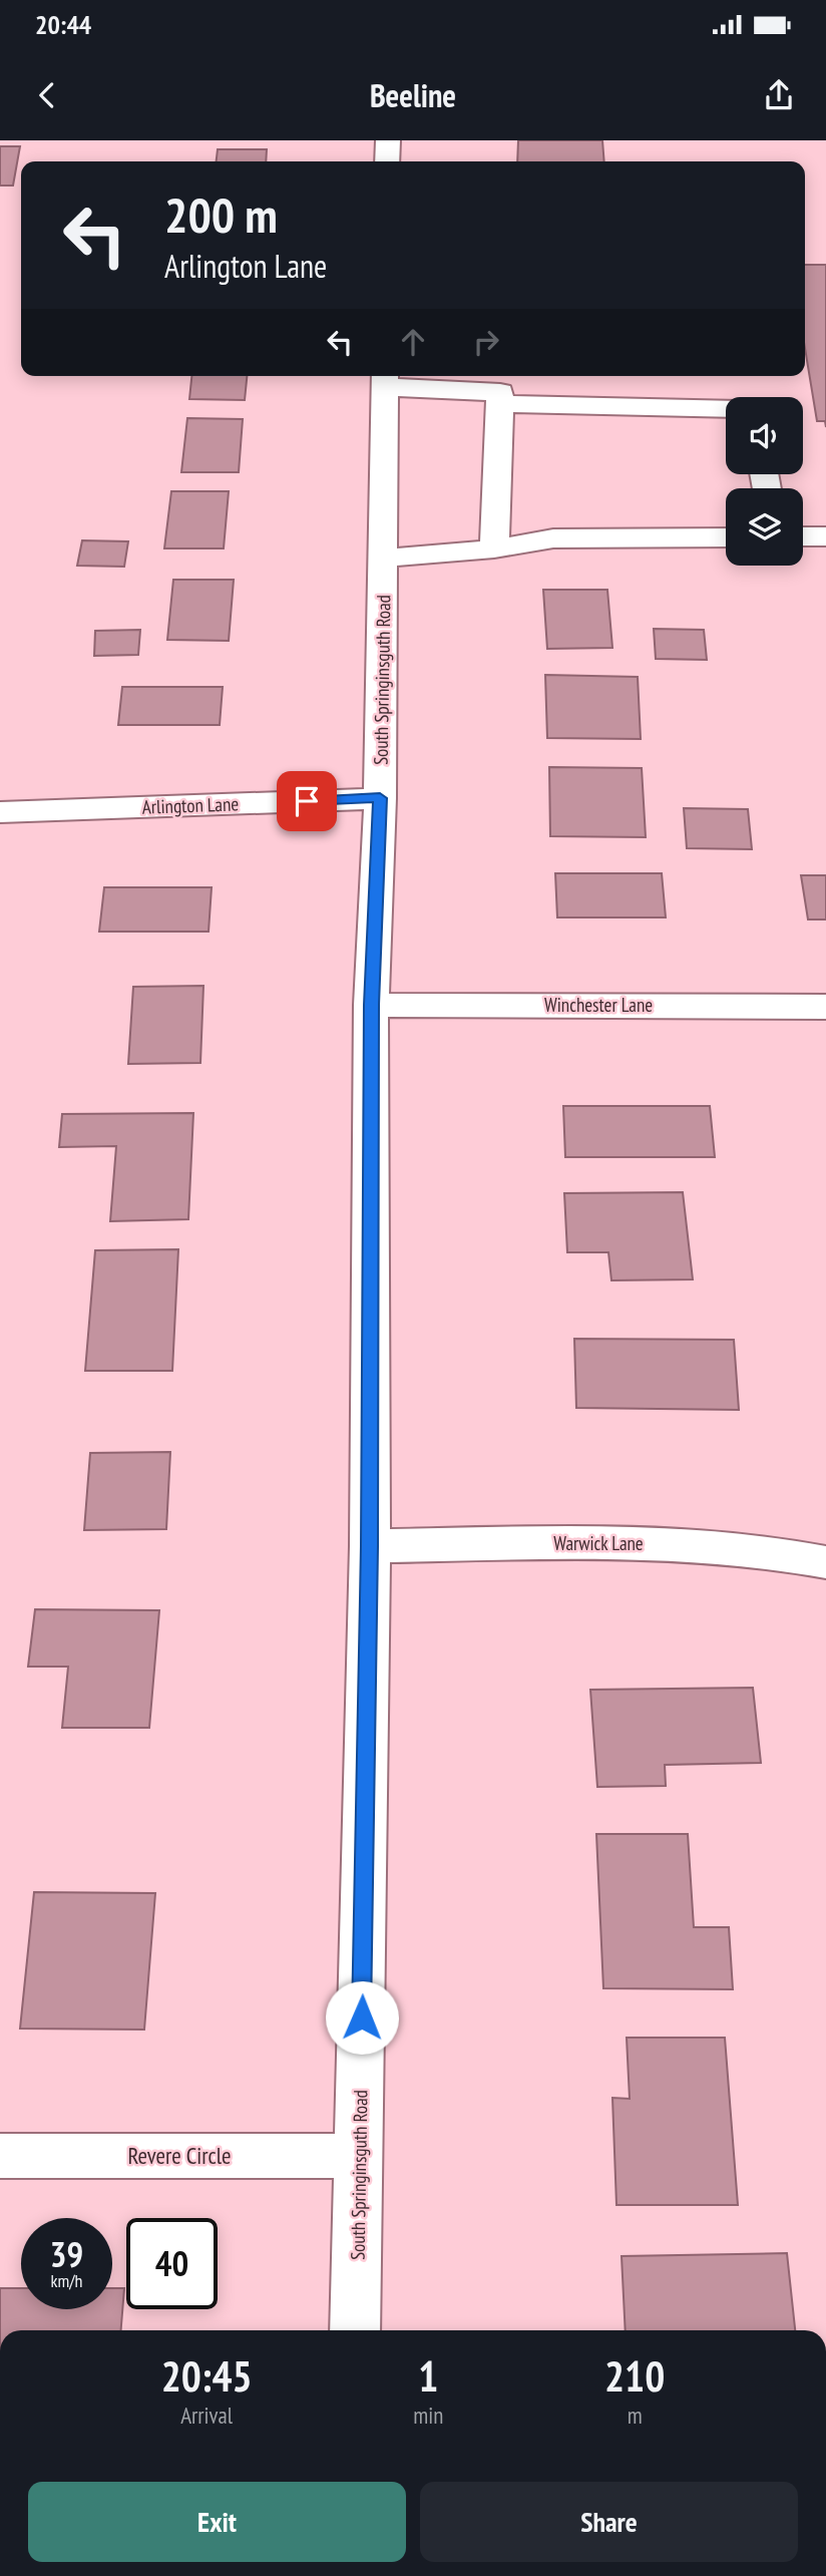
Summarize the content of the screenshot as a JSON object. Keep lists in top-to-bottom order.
{
  "streets": {
    "street": [
      "South Springinsguth Road",
      "Arlington Lane",
      "Winchester Lane",
      "Warwick Lane",
      "Revere Circle"
    ]
  },
  "crossings": [
    ["South Springinsguth Road", "Arlington Lane"],
    ["South Springinsguth Road", "Winchester Lane"],
    ["South Springinsguth Road", "Warwick Lane"],
    ["South Springinsguth Road", "Revere Circle"]
  ],
  "page": {
    "status": "20:44",
    "header": "Beeline",
    "turn": ["200 m", "Arlington Lane"],
    "speed": "39 km/h",
    "limit": "40",
    "eta": [
      "20:45",
      "Arrival",
      "1",
      "min",
      "210",
      "m"
    ],
    "buttons": ["Exit", "Share"]
  }
}
